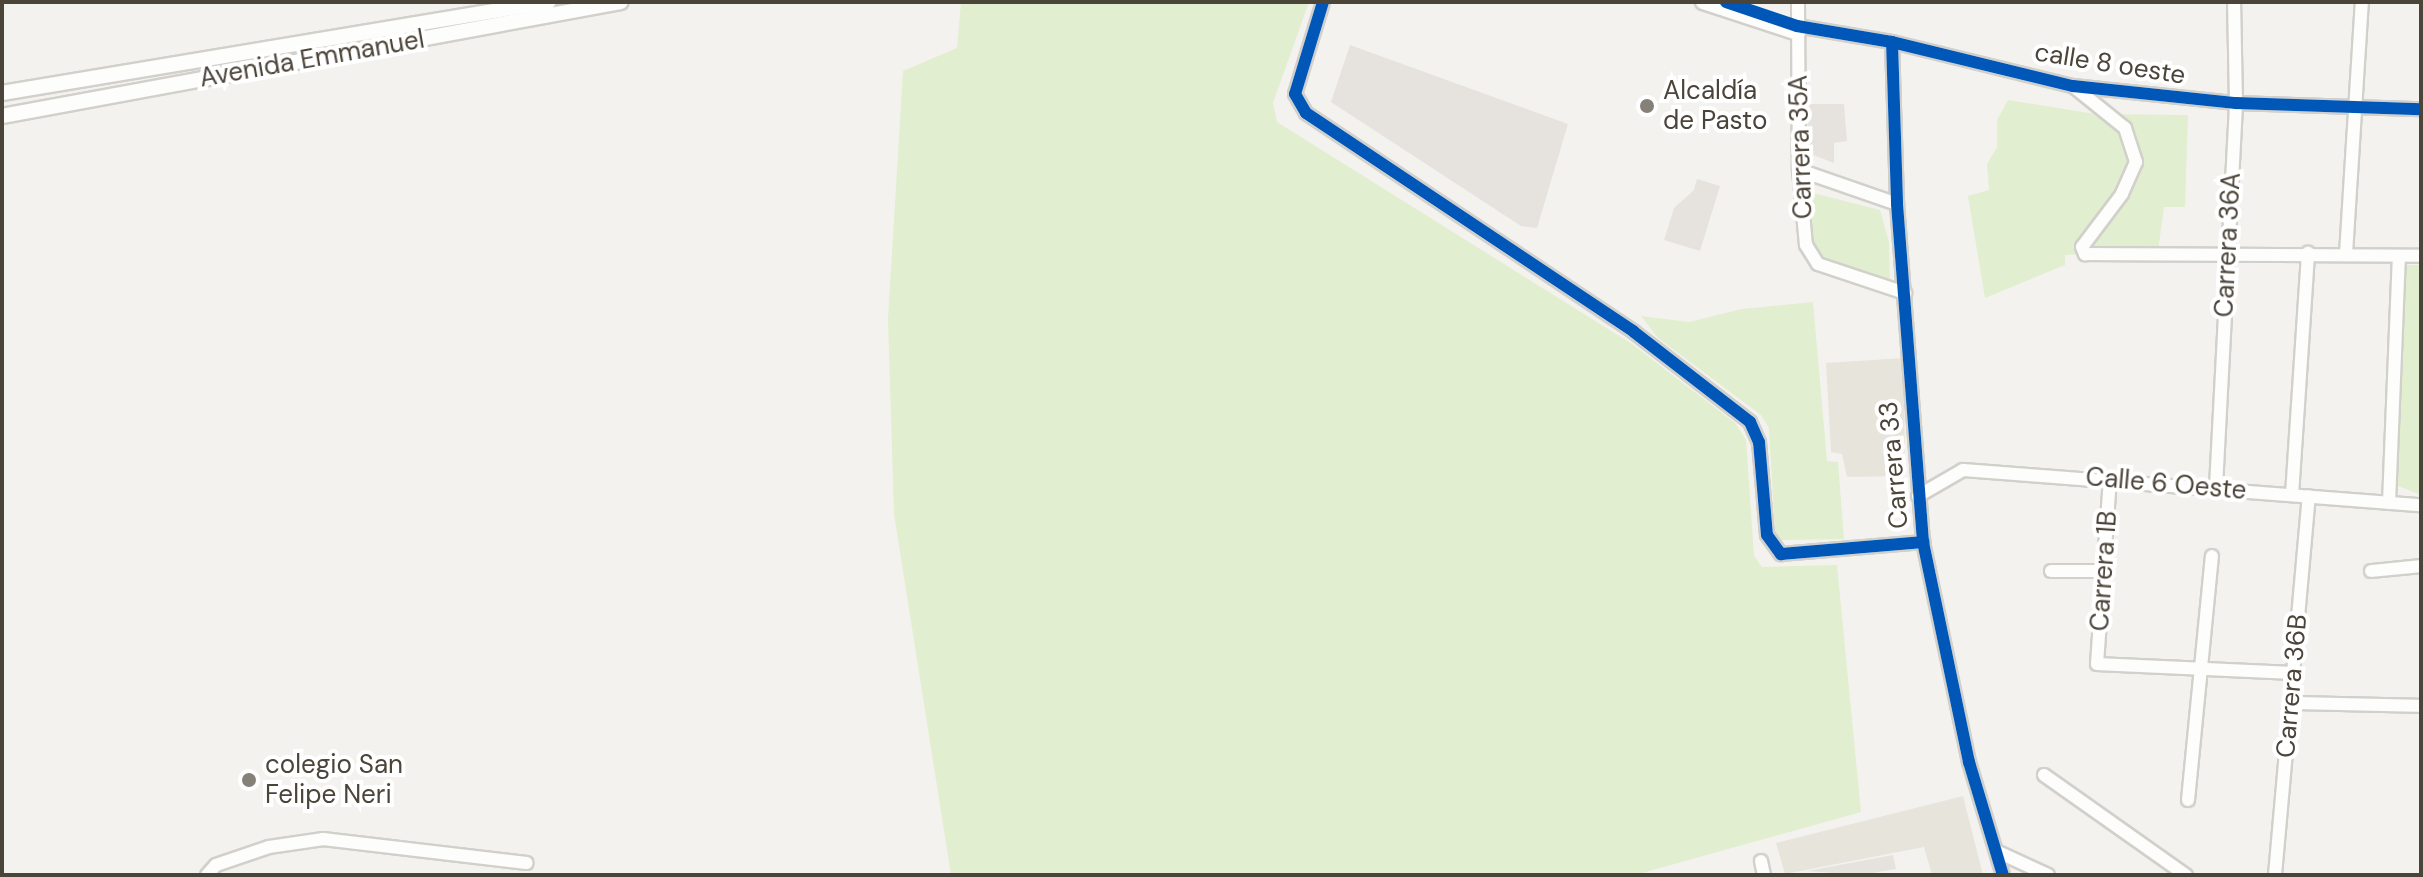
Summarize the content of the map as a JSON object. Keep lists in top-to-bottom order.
{
  "streets": {
    "street": [
      "Avenida Emmanuel",
      "calle 8 oeste",
      "Carrera 35A",
      "Carrera 36A",
      "Carrera 33",
      "Calle 6 Oeste",
      "Carrera 1B",
      "Carrera 36B"
    ]
  },
  "crossings": [
    ["calle 8 oeste", "Carrera 35A"],
    ["calle 8 oeste", "Carrera 36A"],
    ["calle 8 oeste", "Carrera 33"],
    ["Carrera 35A", "Carrera 33"],
    ["Carrera 36A", "Calle 6 Oeste"],
    ["Carrera 33", "Calle 6 Oeste"],
    ["Calle 6 Oeste", "Carrera 1B"],
    ["Calle 6 Oeste", "Carrera 36B"]
  ],
  "places": ["Alcaldía de Pasto", "colegio San Felipe Neri"]
}
